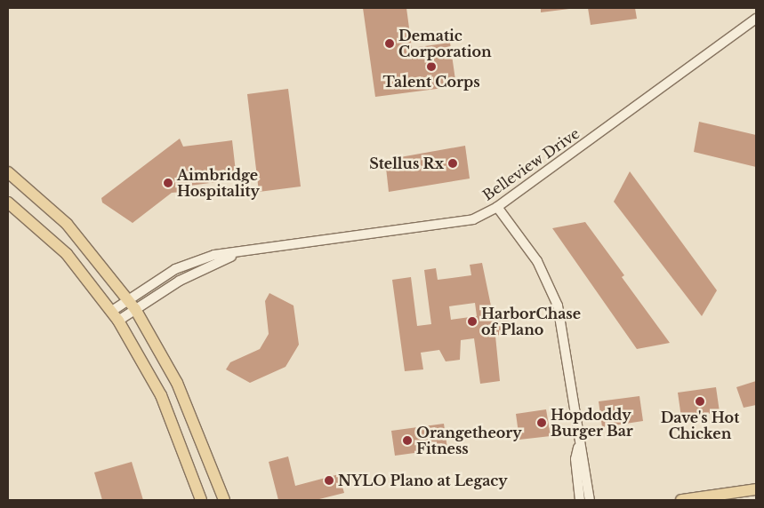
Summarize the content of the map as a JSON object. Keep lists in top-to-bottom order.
{
  "streets": {
    "street": ["Belleview Drive"]
  },
  "places": [
    "Dematic Corporation",
    "Talent Corps",
    "Stellus Rx",
    "Aimbridge Hospitality",
    "HarborChase of Plano",
    "Dave's Hot Chicken",
    "Hopdoddy Burger Bar",
    "Orangetheory Fitness",
    "NYLO Plano at Legacy"
  ]
}
